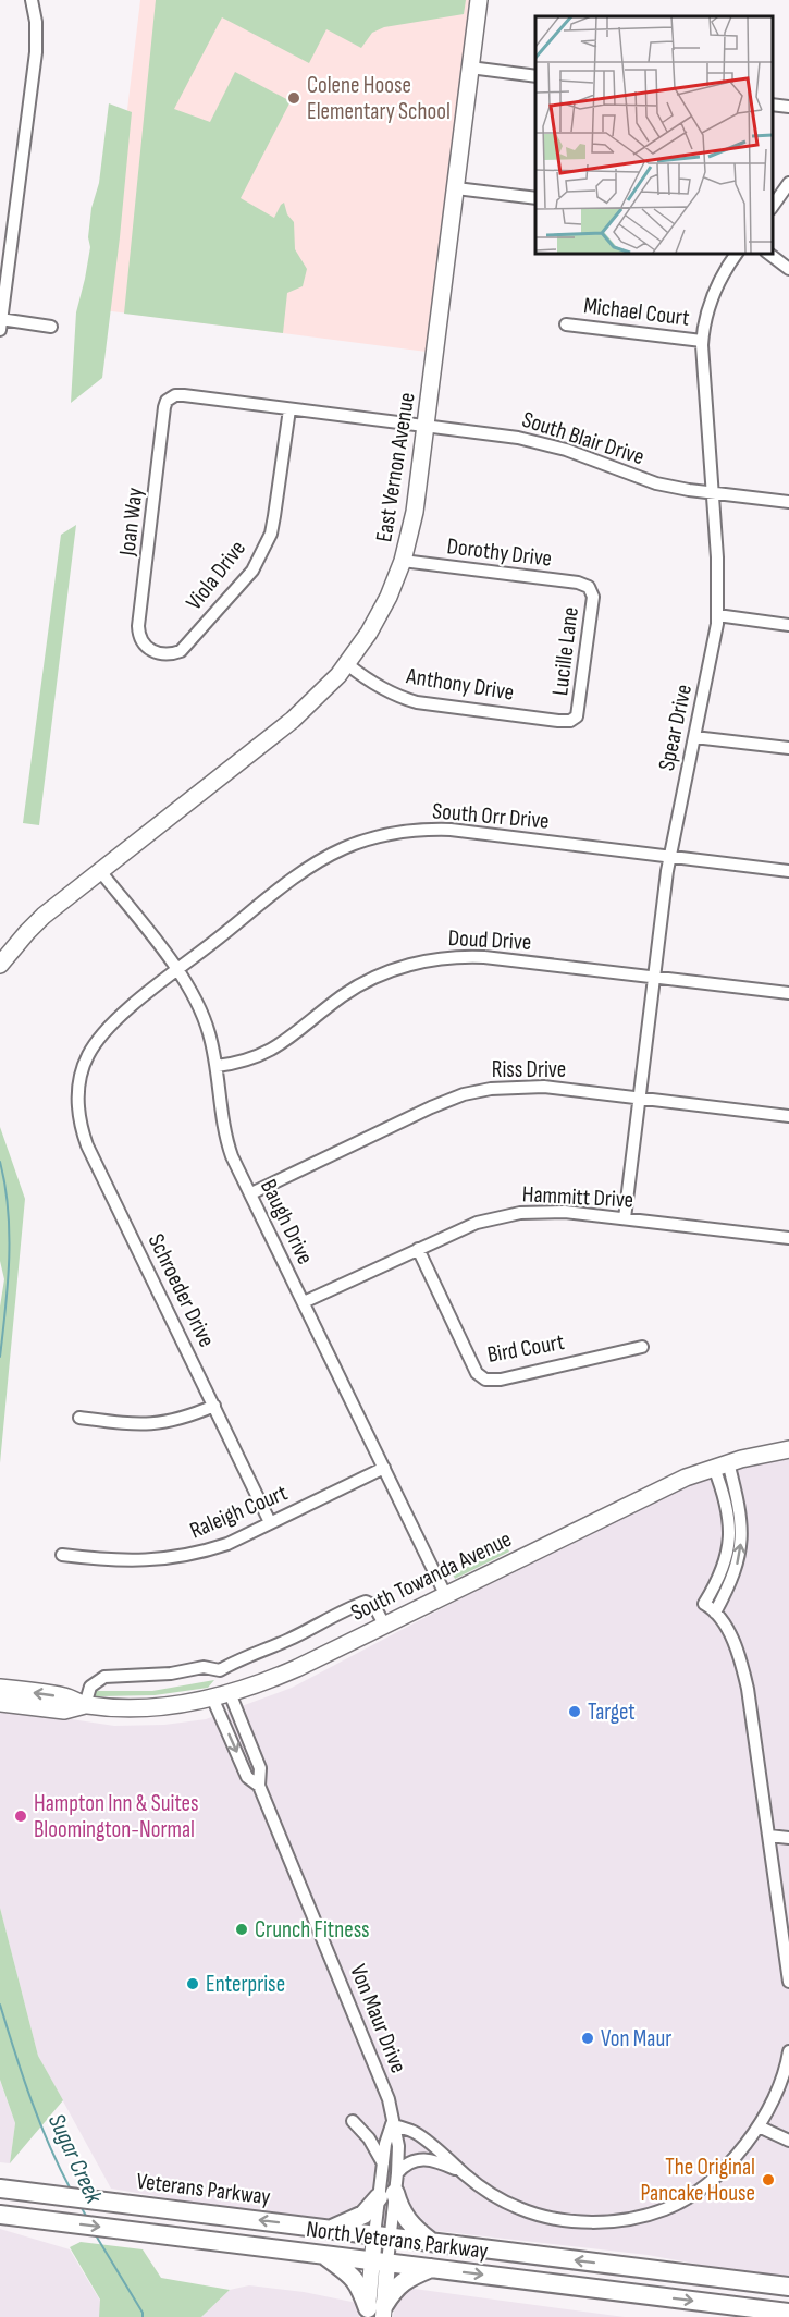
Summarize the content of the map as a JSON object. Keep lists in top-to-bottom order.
{
  "streets": {
    "highway": ["Veterans Parkway", "North Veterans Parkway"],
    "main road": ["East Vernon Avenue", "South Towanda Avenue"],
    "street": [
      "Michael Court",
      "South Blair Drive",
      "Joan Way",
      "Dorothy Drive",
      "Viola Drive",
      "Lucille Lane",
      "Anthony Drive",
      "Spear Drive",
      "South Orr Drive",
      "Doud Drive",
      "Riss Drive",
      "Hammitt Drive",
      "Baugh Drive",
      "Schroeder Drive",
      "Bird Court",
      "Raleigh Court",
      "Von Maur Drive"
    ]
  },
  "crossings": [
    ["Michael Court", "Spear Drive"],
    ["South Blair Drive", "East Vernon Avenue"],
    ["South Blair Drive", "Joan Way"],
    ["South Blair Drive", "Viola Drive"],
    ["South Blair Drive", "Spear Drive"],
    ["East Vernon Avenue", "Dorothy Drive"],
    ["East Vernon Avenue", "Anthony Drive"],
    ["East Vernon Avenue", "Baugh Drive"],
    ["Joan Way", "Viola Drive"],
    ["Dorothy Drive", "Lucille Lane"],
    ["Lucille Lane", "Anthony Drive"],
    ["Spear Drive", "South Orr Drive"],
    ["Spear Drive", "Doud Drive"],
    ["Spear Drive", "Riss Drive"],
    ["Spear Drive", "Hammitt Drive"],
    ["South Orr Drive", "Baugh Drive"],
    ["South Orr Drive", "Schroeder Drive"],
    ["Doud Drive", "Baugh Drive"],
    ["Riss Drive", "Baugh Drive"],
    ["Hammitt Drive", "Baugh Drive"],
    ["Hammitt Drive", "Bird Court"],
    ["Baugh Drive", "Raleigh Court"],
    ["Baugh Drive", "South Towanda Avenue"],
    ["Schroeder Drive", "Raleigh Court"],
    ["South Towanda Avenue", "Von Maur Drive"],
    ["Von Maur Drive", "Veterans Parkway"]
  ],
  "one_way": ["Veterans Parkway", "North Veterans Parkway"],
  "water": ["Sugar Creek"],
  "places": [
    "Colene Hoose Elementary School",
    "Target",
    "Hampton Inn & Suites Bloomington-Normal",
    "Crunch Fitness",
    "Enterprise",
    "Von Maur",
    "The Original Pancake House"
  ]
}
